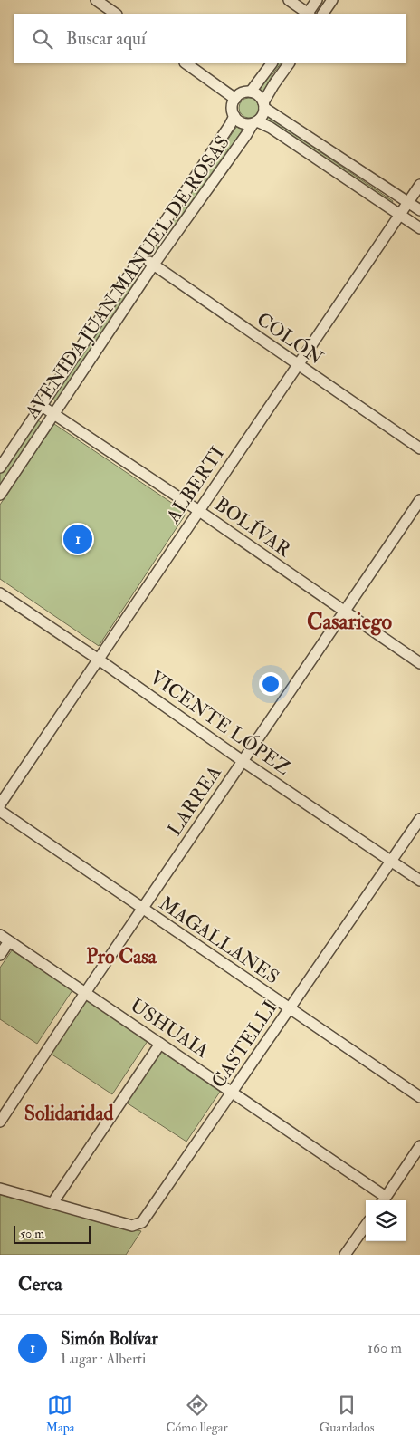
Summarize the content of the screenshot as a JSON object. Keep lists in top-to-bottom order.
{
  "streets": {
    "street": [
      "AVENIDA JUAN MANUEL DE ROSAS",
      "COLÓN",
      "ALBERTI",
      "BOLÍVAR",
      "VICENTE LÓPEZ",
      "LARREA",
      "MAGALLANES",
      "USHUAIA",
      "CASTELLI"
    ]
  },
  "crossings": [
    ["AVENIDA JUAN MANUEL DE ROSAS", "COLÓN"],
    ["AVENIDA JUAN MANUEL DE ROSAS", "BOLÍVAR"],
    ["COLÓN", "ALBERTI"],
    ["ALBERTI", "BOLÍVAR"],
    ["ALBERTI", "VICENTE LÓPEZ"],
    ["BOLÍVAR", "LARREA"],
    ["VICENTE LÓPEZ", "LARREA"],
    ["VICENTE LÓPEZ", "CASTELLI"],
    ["LARREA", "MAGALLANES"],
    ["LARREA", "USHUAIA"],
    ["MAGALLANES", "CASTELLI"],
    ["USHUAIA", "CASTELLI"]
  ],
  "districts": ["Casariego", "Pro Casa", "Solidaridad"],
  "scale_bar": "50 m",
  "page": {
    "search": "Buscar aquí",
    "pins": "1",
    "scale": "50 m",
    "heading": "Cerca",
    "list": [
      {
        "mark": "1",
        "name": "Simón Bolívar",
        "note": "Lugar · Alberti",
        "value": "160 m"
      }
    ],
    "nav": ["Mapa", "Cómo llegar", "Guardados"]
  }
}
